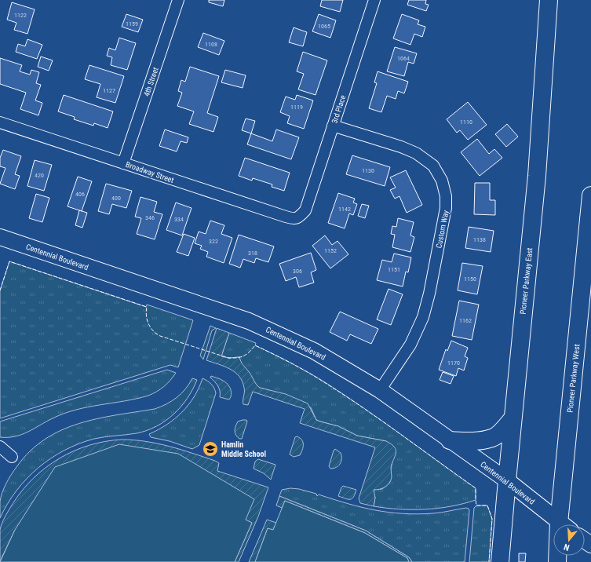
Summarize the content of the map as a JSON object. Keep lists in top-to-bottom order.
{
  "streets": {
    "main road": ["Centennial Boulevard", "Pioneer Parkway East", "Pioneer Parkway West"],
    "street": [
      "4th Street",
      "3rd Place",
      "Broadway Street",
      "Custom Way"
    ]
  },
  "crossings": [
    ["4th Street", "Broadway Street"],
    ["3rd Place", "Broadway Street"],
    ["3rd Place", "Custom Way"],
    ["Custom Way", "Centennial Boulevard"],
    ["Centennial Boulevard", "Pioneer Parkway East"]
  ],
  "places": {
    "school or university": ["Hamlin Middle School"]
  },
  "house_numbers": [
    "1122",
    "1159",
    "1065",
    "1108",
    "1064",
    "1127",
    "1119",
    "1110",
    "1130",
    "420",
    "406",
    "400",
    "1142",
    "346",
    "334",
    "1138",
    "322",
    "1152",
    "318",
    "1151",
    "306",
    "1150",
    "1162",
    "1170"
  ],
  "north": "bottom"
}
